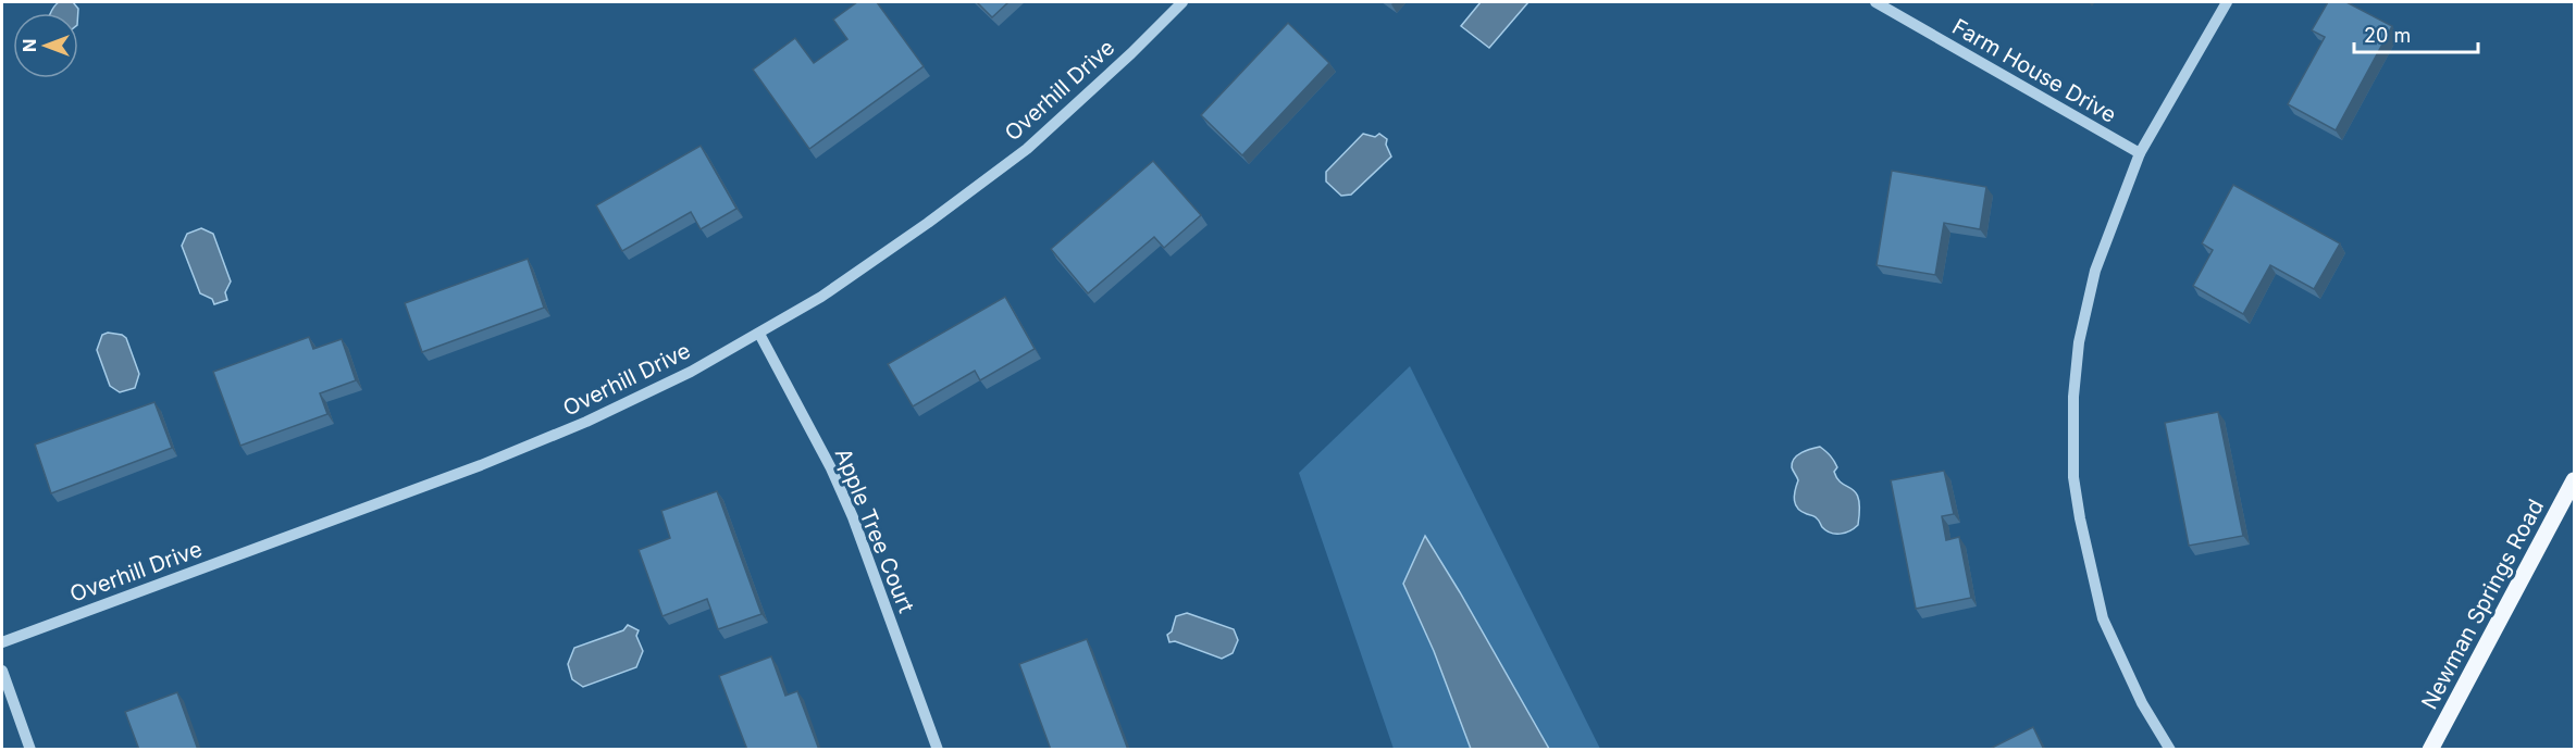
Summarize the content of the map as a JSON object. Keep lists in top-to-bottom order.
{
  "streets": {
    "main road": ["Newman Springs Road"],
    "street": ["Farm House Drive", "Overhill Drive", "Apple Tree Court"]
  },
  "crossings": [
    ["Overhill Drive", "Apple Tree Court"]
  ],
  "scale_bar": "20 m",
  "north": "left"
}
